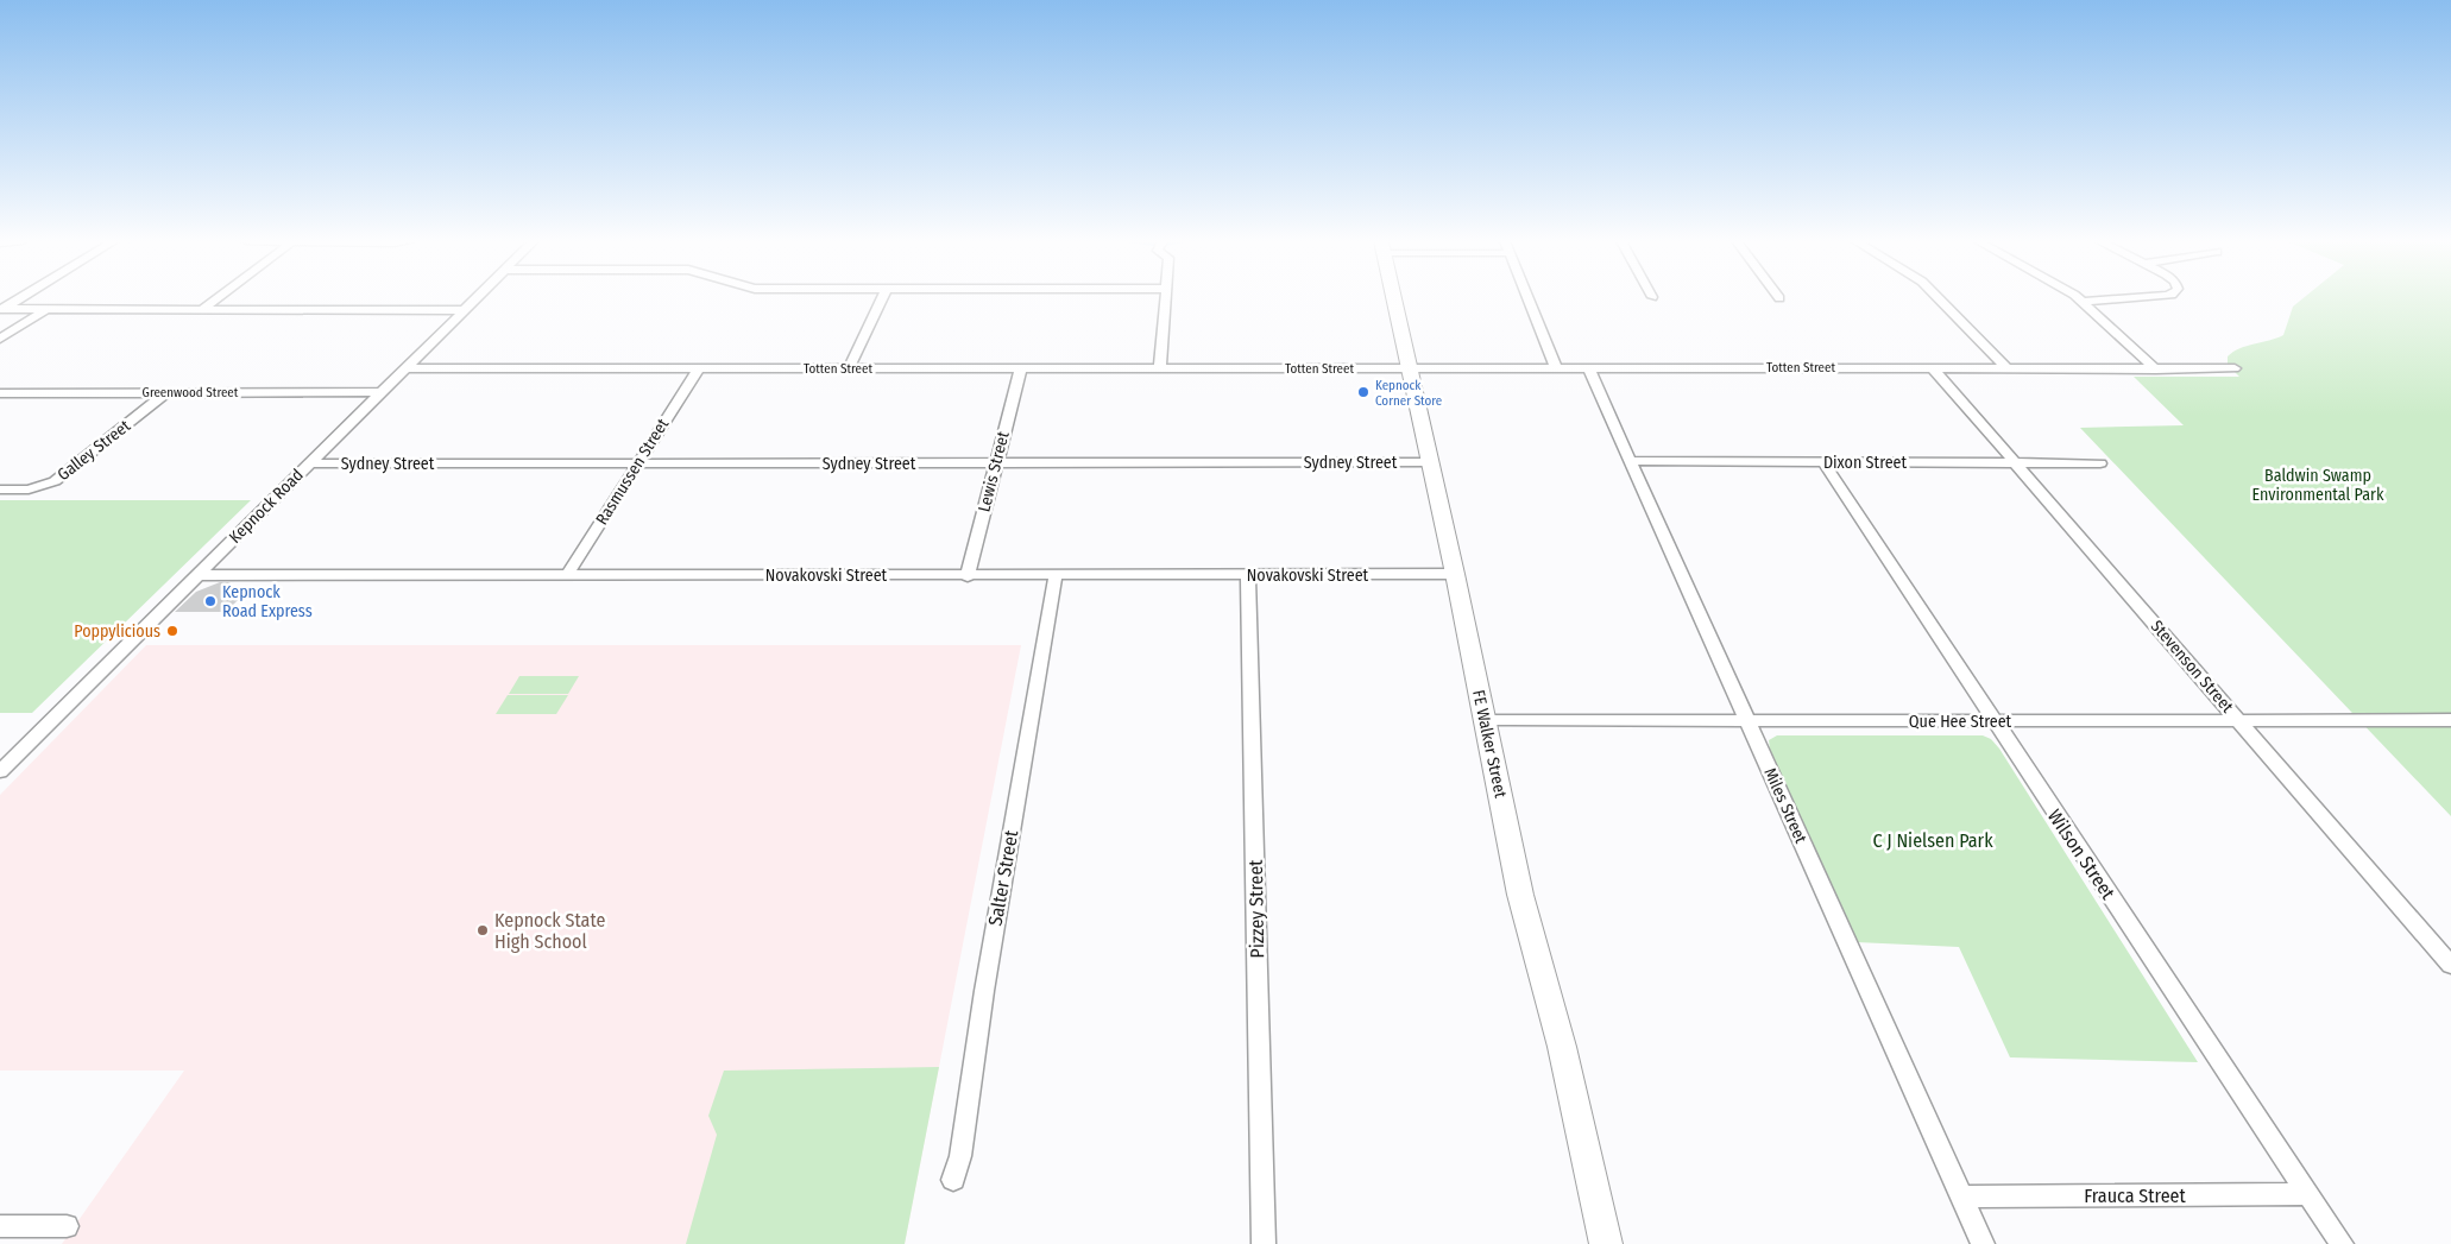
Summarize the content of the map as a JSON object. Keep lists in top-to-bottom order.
{
  "streets": {
    "main road": ["FE Walker Street"],
    "street": [
      "Totten Street",
      "Greenwood Street",
      "Galley Street",
      "Sydney Street",
      "Dixon Street",
      "Rasmussen Street",
      "Lewis Street",
      "Kepnock Road",
      "Novakovski Street",
      "Stevenson Street",
      "Que Hee Street",
      "Miles Street",
      "Wilson Street",
      "Salter Street",
      "Pizzey Street",
      "Frauca Street"
    ]
  },
  "crossings": [
    ["Totten Street", "Rasmussen Street"],
    ["Totten Street", "Lewis Street"],
    ["Totten Street", "Kepnock Road"],
    ["Totten Street", "Stevenson Street"],
    ["Totten Street", "FE Walker Street"],
    ["Totten Street", "Miles Street"],
    ["Greenwood Street", "Galley Street"],
    ["Greenwood Street", "Kepnock Road"],
    ["Sydney Street", "Rasmussen Street"],
    ["Sydney Street", "Lewis Street"],
    ["Sydney Street", "Kepnock Road"],
    ["Sydney Street", "FE Walker Street"],
    ["Dixon Street", "Stevenson Street"],
    ["Dixon Street", "Miles Street"],
    ["Dixon Street", "Wilson Street"],
    ["Rasmussen Street", "Novakovski Street"],
    ["Lewis Street", "Novakovski Street"],
    ["Kepnock Road", "Novakovski Street"],
    ["Novakovski Street", "FE Walker Street"],
    ["Novakovski Street", "Salter Street"],
    ["Novakovski Street", "Pizzey Street"],
    ["Stevenson Street", "Que Hee Street"],
    ["Que Hee Street", "FE Walker Street"],
    ["Que Hee Street", "Miles Street"],
    ["Que Hee Street", "Wilson Street"],
    ["Miles Street", "Frauca Street"],
    ["Wilson Street", "Frauca Street"]
  ],
  "parks": ["Baldwin Swamp Environmental Park", "C J Nielsen Park"],
  "places": [
    "Kepnock Corner Store",
    "Kepnock Road Express",
    "Poppylicious",
    "Kepnock State High School"
  ]
}
